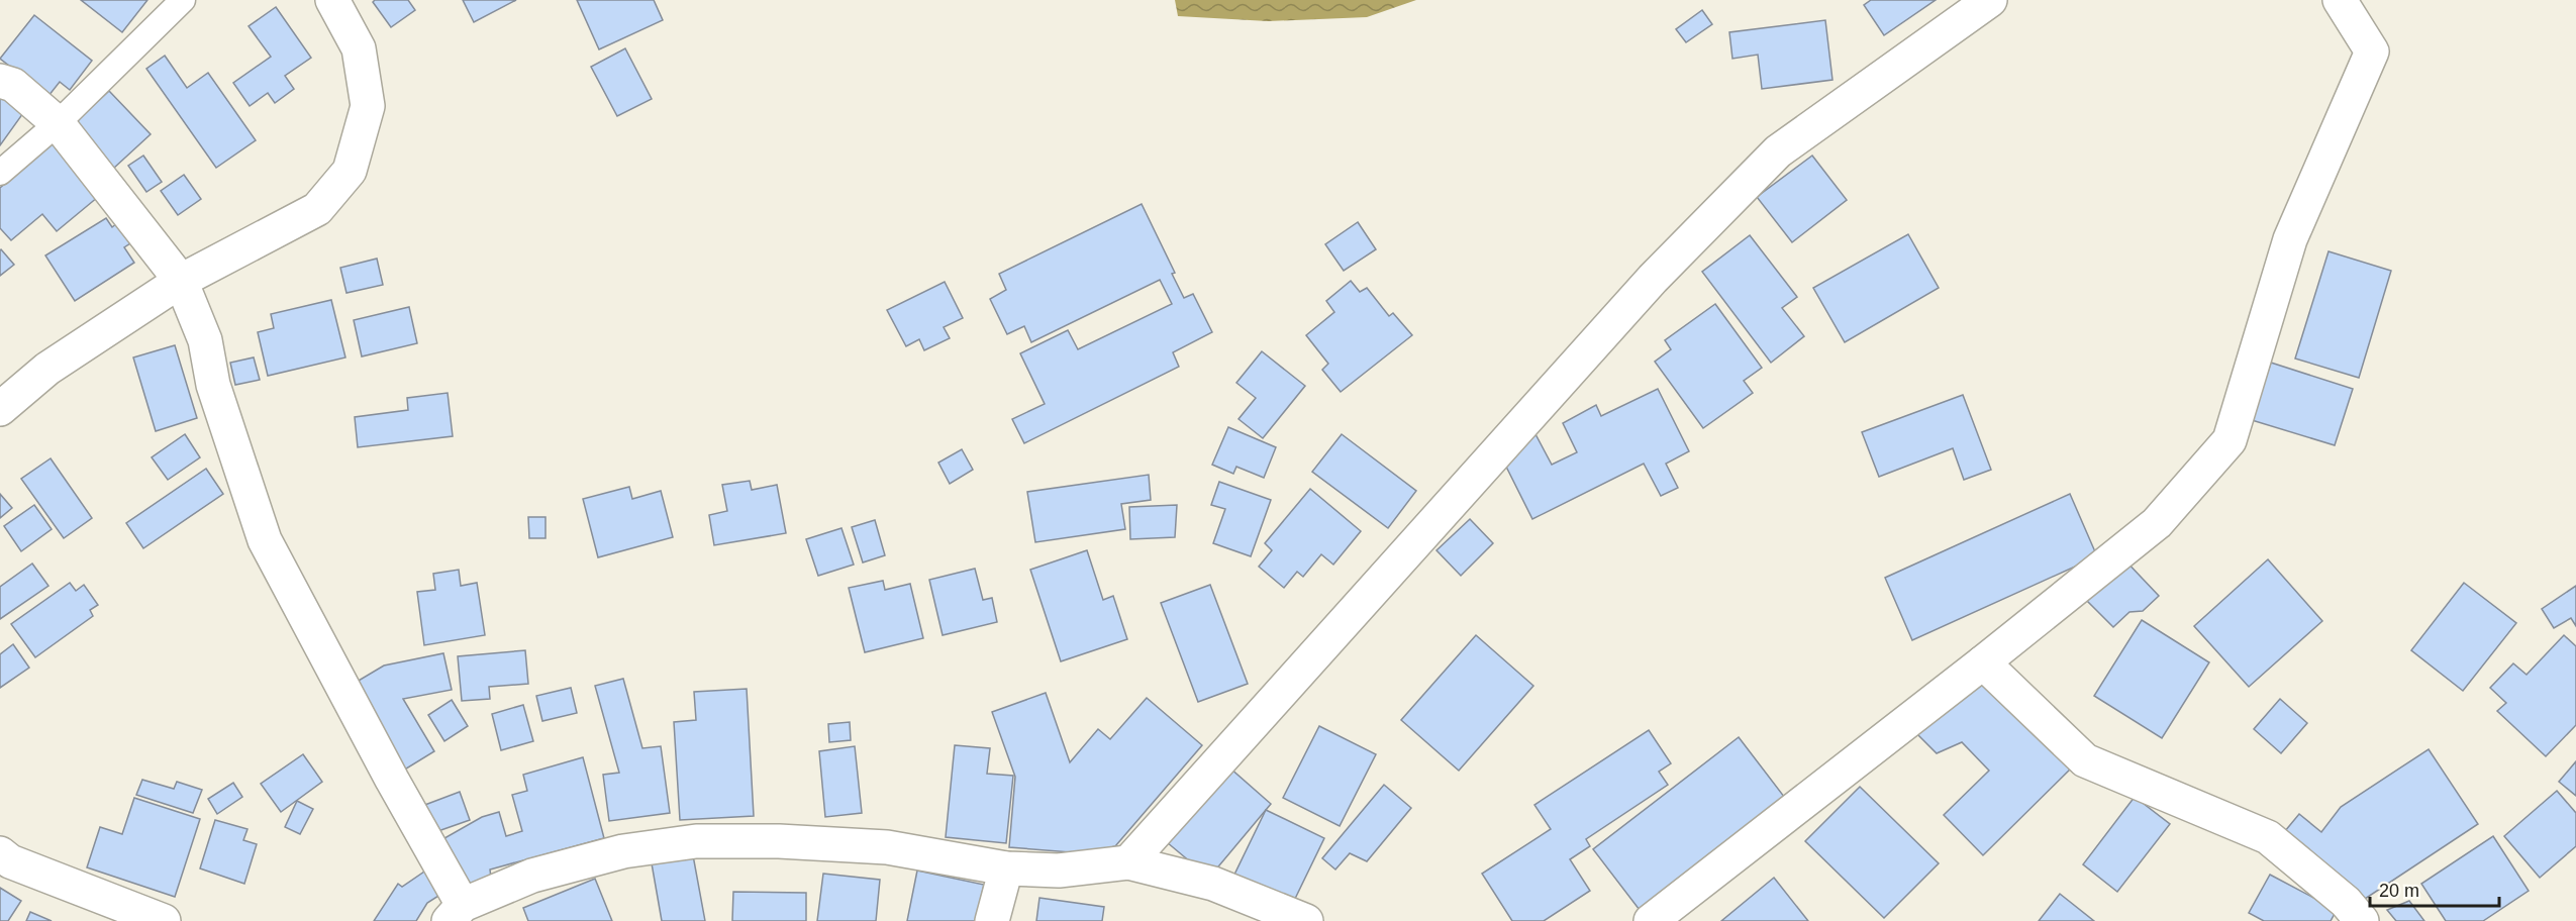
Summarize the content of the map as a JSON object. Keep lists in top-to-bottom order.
{
  "scale_bar": "20 m"
}
